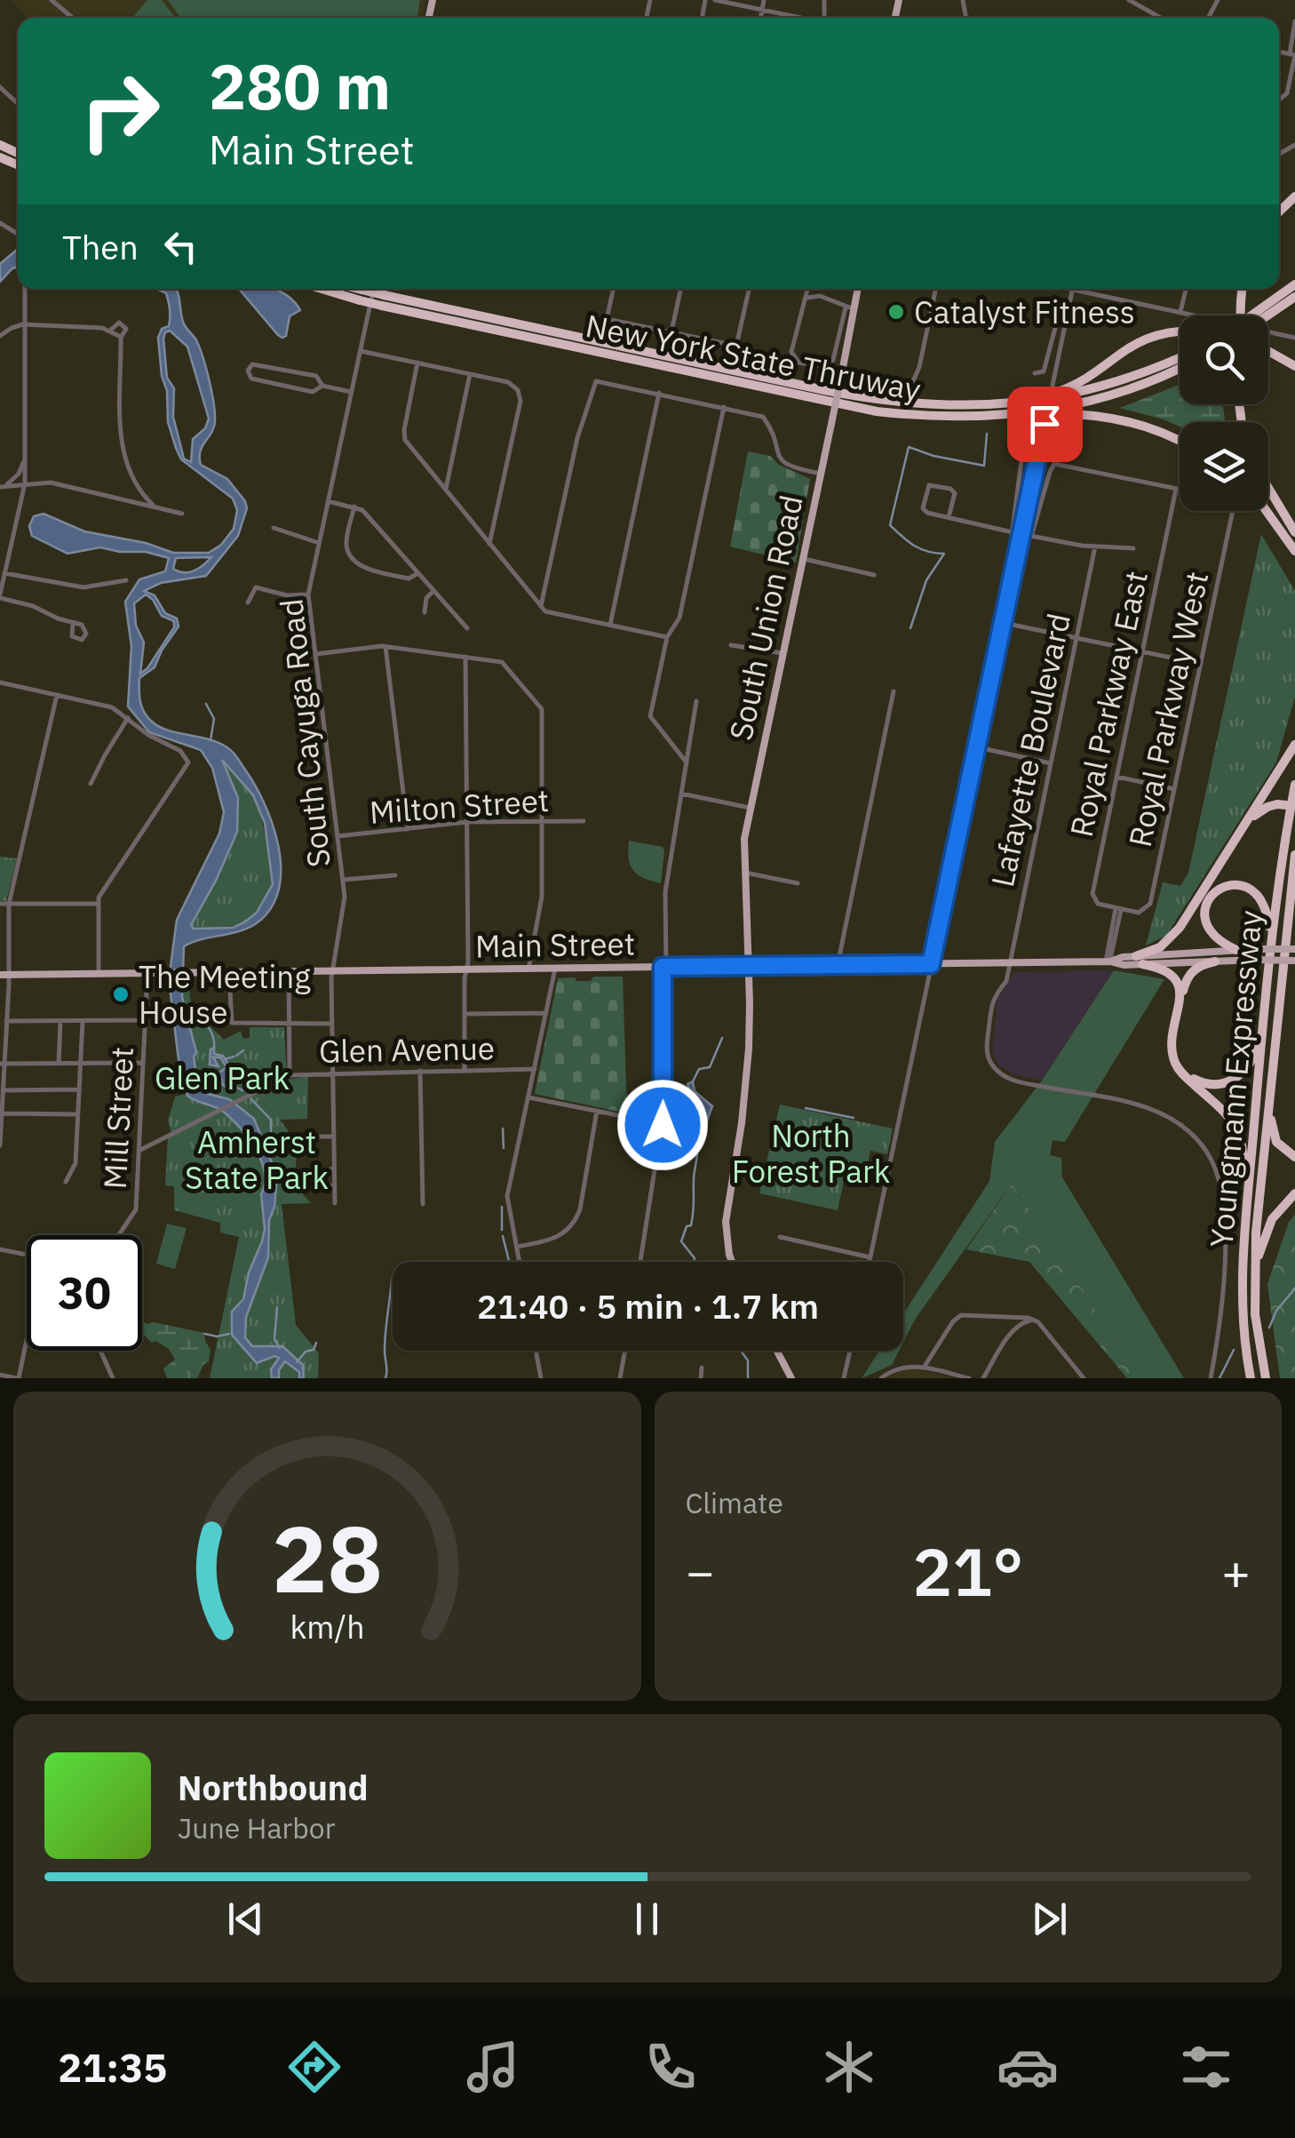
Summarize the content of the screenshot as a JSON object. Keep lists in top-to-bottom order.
{
  "streets": {
    "highway": ["New York State Thruway", "Youngmann Expressway"],
    "main road": ["South Union Road", "Main Street"],
    "street": [
      "Royal Parkway East",
      "Royal Parkway West",
      "South Cayuga Road",
      "Lafayette Boulevard",
      "Milton Street",
      "Glen Avenue",
      "Mill Street"
    ]
  },
  "crossings": [
    ["South Union Road", "Main Street"],
    ["Royal Parkway East", "Royal Parkway West"],
    ["South Cayuga Road", "Milton Street"],
    ["South Cayuga Road", "Main Street"],
    ["South Cayuga Road", "Glen Avenue"],
    ["Lafayette Boulevard", "Main Street"],
    ["Main Street", "Mill Street"],
    ["Glen Avenue", "Mill Street"]
  ],
  "parks": ["Glen Park", "North Forest Park", "Amherst State Park"],
  "places": ["Catalyst Fitness", "The Meeting House"],
  "page": {
    "turn": ["280 m", "Main Street"],
    "then": "Then",
    "limit": "30",
    "trip": "21:40 · 5 min · 1.7 km",
    "tile": "Climate",
    "heat": ["−", "21°", "+"],
    "song": ["Northbound", "June Harbor"],
    "tabs": "21:35",
    "gauge": ["28", "km/h"]
  }
}
